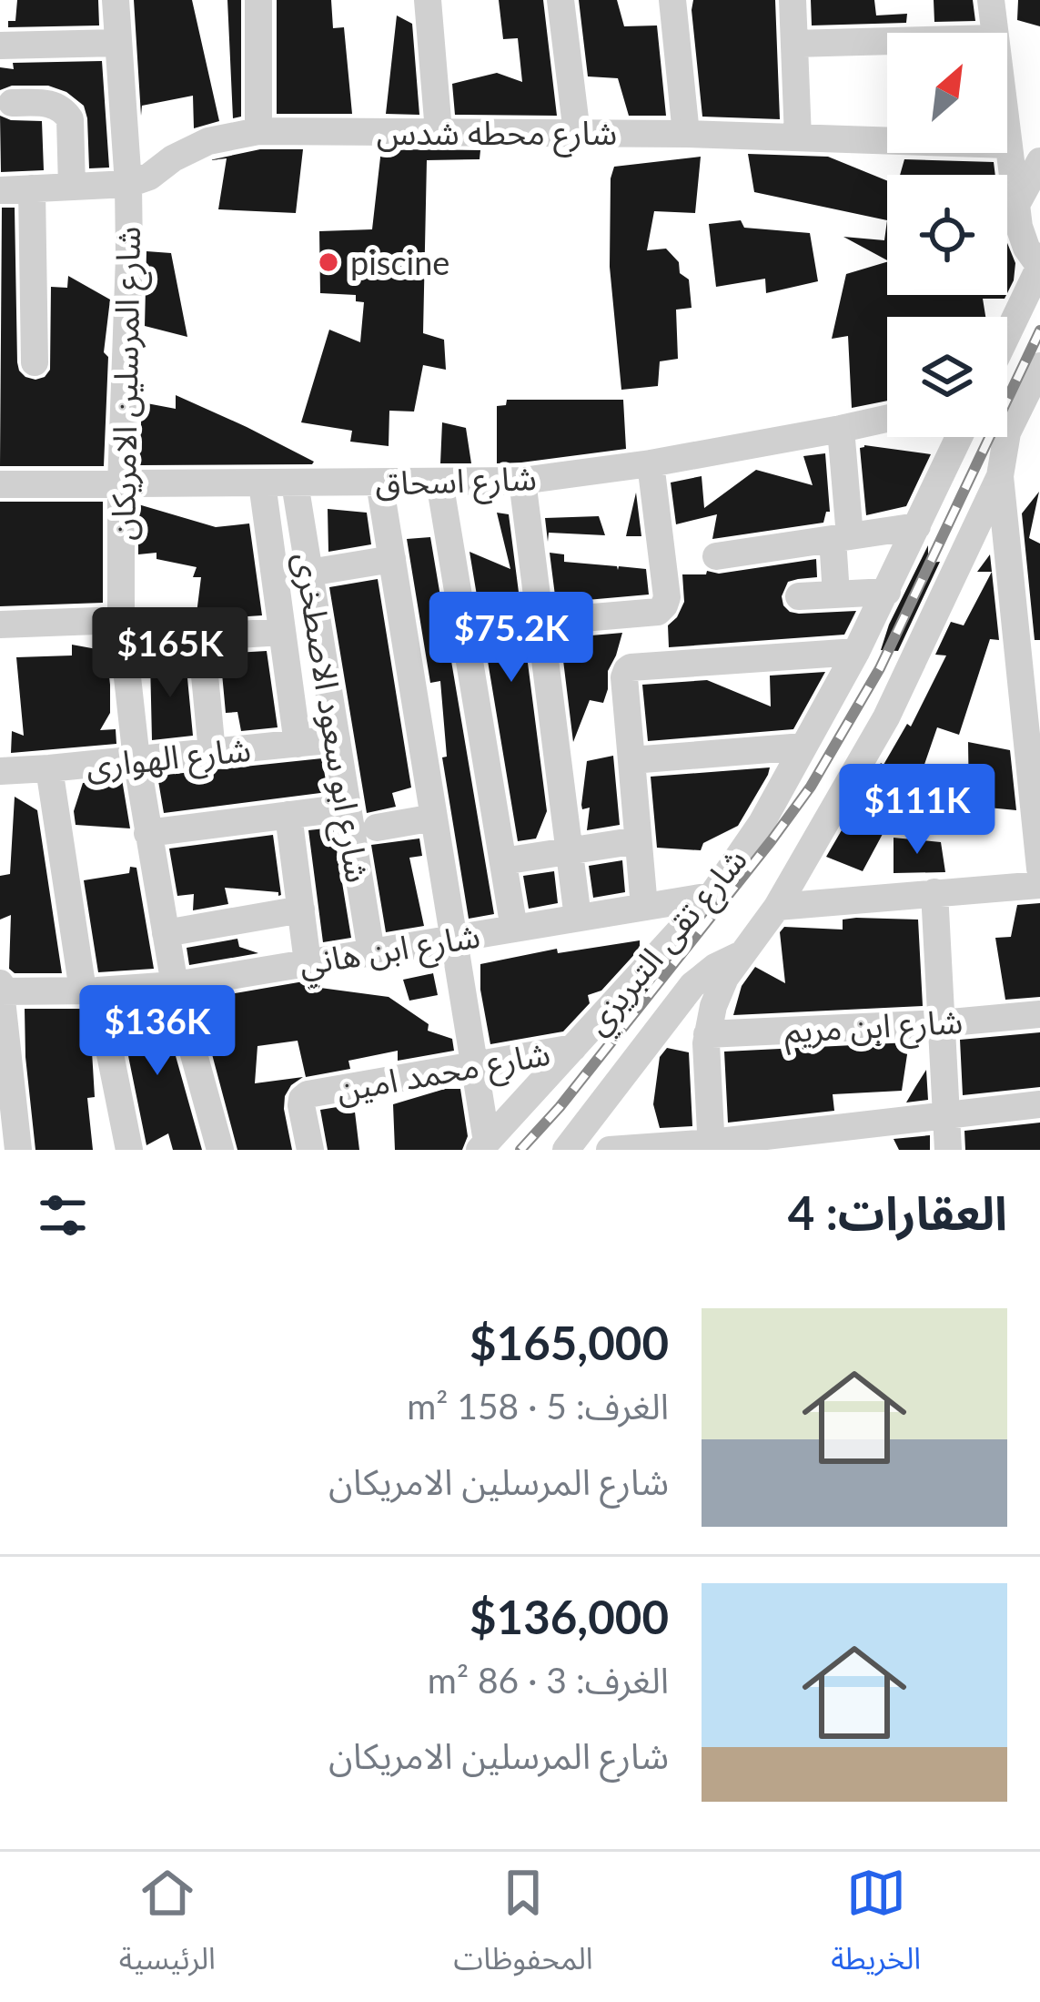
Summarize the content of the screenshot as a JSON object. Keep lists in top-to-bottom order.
{
  "streets": {
    "street": [
      "شارع محطه شدس",
      "شارع المرسلين الامريكان",
      "شارع اسحاق",
      "شارع ابو سعود الاصطخرى",
      "شارع الهوارى",
      "شارع تقى التبريزي",
      "شارع ابن هاني",
      "شارع ابن مريم",
      "شارع محمد امين"
    ]
  },
  "crossings": [
    ["شارع محطه شدس", "شارع المرسلين الامريكان"],
    ["شارع المرسلين الامريكان", "شارع اسحاق"],
    ["شارع المرسلين الامريكان", "شارع الهوارى"],
    ["شارع المرسلين الامريكان", "شارع ابن هاني"],
    ["شارع اسحاق", "شارع ابو سعود الاصطخرى"],
    ["شارع ابو سعود الاصطخرى", "شارع الهوارى"],
    ["شارع ابو سعود الاصطخرى", "شارع ابن هاني"],
    ["شارع تقى التبريزي", "شارع ابن هاني"],
    ["شارع تقى التبريزي", "شارع ابن مريم"],
    ["شارع تقى التبريزي", "شارع محمد امين"]
  ],
  "places": ["piscine"],
  "north": "top right",
  "page": {
    "price": [
      "$75.2K",
      "$165K",
      "$111K",
      "$136K"
    ],
    "heading": "العقارات: 4",
    "list": [
      {
        "name": "$165,000",
        "note": "الغرف: 5 · 158 m² · شارع المرسلين الامريكان"
      },
      {
        "name": "$136,000",
        "note": "الغرف: 3 · 86 m² · شارع المرسلين الامريكان"
      }
    ],
    "tabs": ["الخريطة", "المحفوظات", "الرئيسية"]
  }
}
